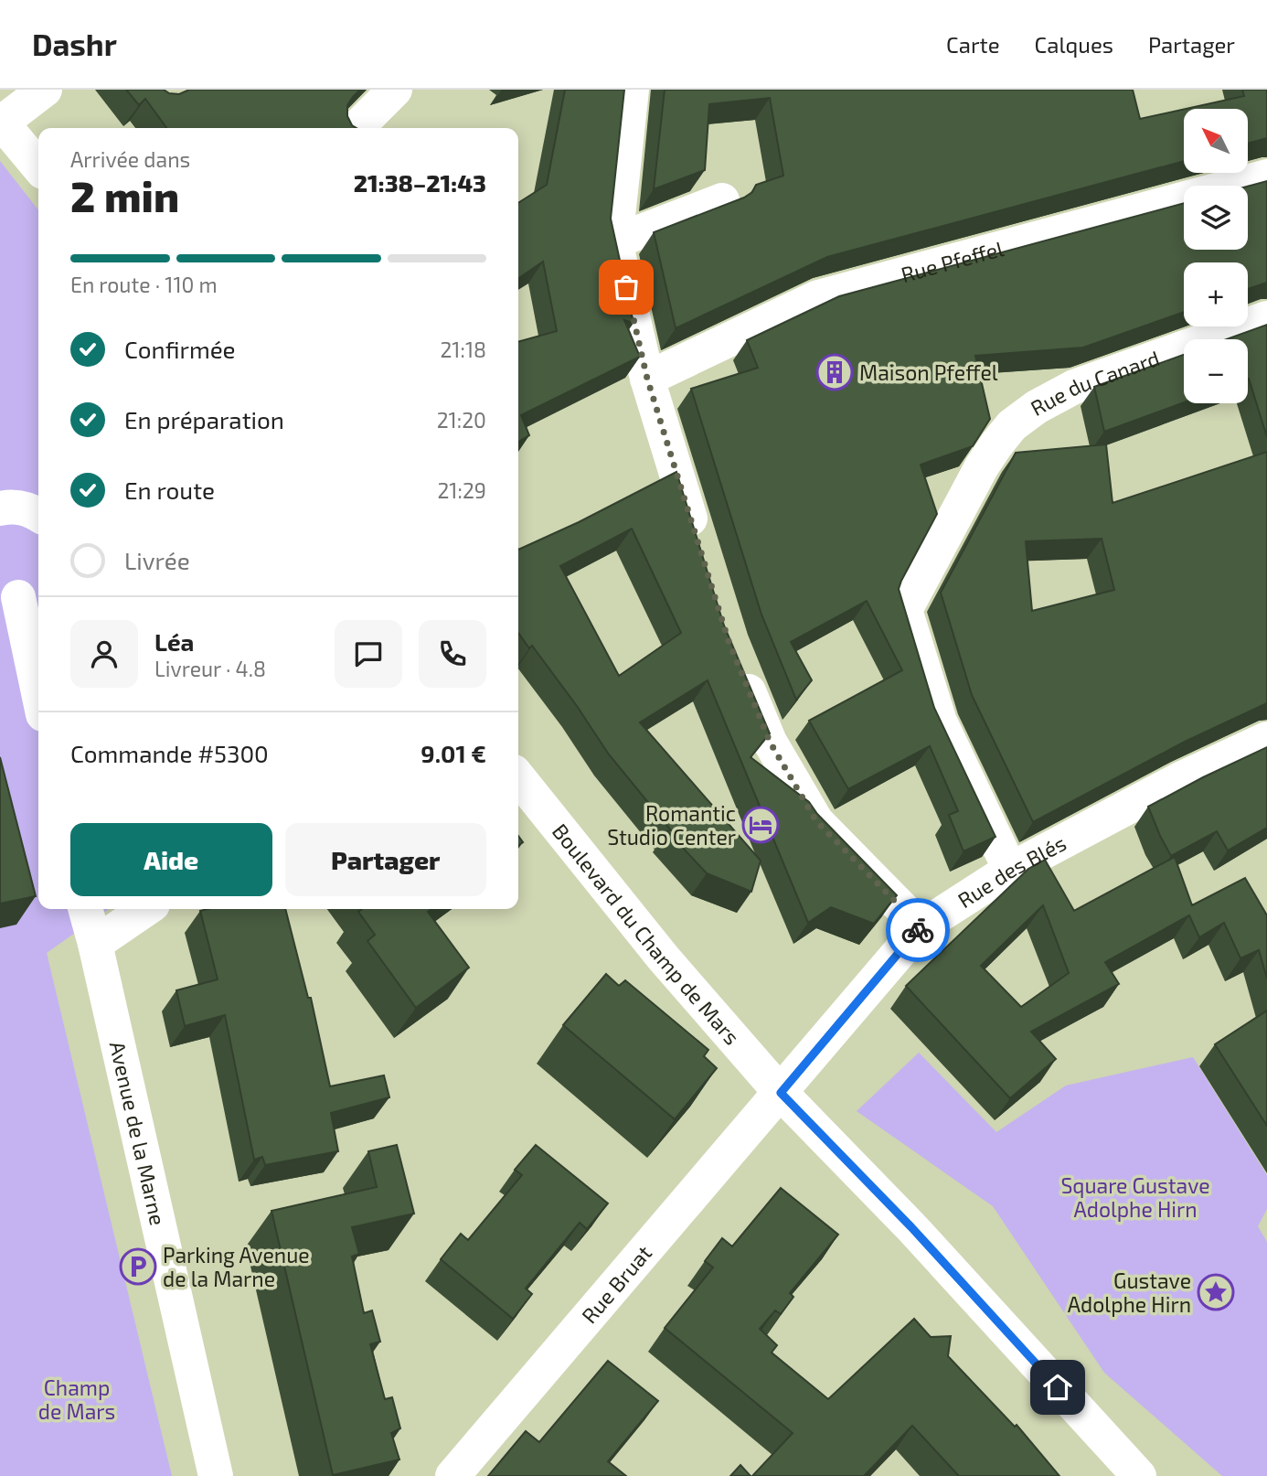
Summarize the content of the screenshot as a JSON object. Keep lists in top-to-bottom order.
{
  "streets": {
    "street": [
      "Rue Pfeffel",
      "Rue du Canard",
      "Rue des Blés",
      "Boulevard du Champ de Mars",
      "Avenue de la Marne",
      "Rue Bruat"
    ]
  },
  "crossings": [
    ["Rue du Canard", "Rue des Blés"],
    ["Rue des Blés", "Boulevard du Champ de Mars"],
    ["Rue des Blés", "Rue Bruat"],
    ["Boulevard du Champ de Mars", "Rue Bruat"]
  ],
  "parks": ["Square Gustave Adolphe Hirn", "Champ de Mars"],
  "places": {
    "building": ["Maison Pfeffel"],
    "hotel": ["Romantic Studio Center"],
    "parking": ["Parking Avenue de la Marne"],
    "place": ["Gustave Adolphe Hirn"]
  },
  "north": "top left",
  "page": {
    "header": "Dashr",
    "nav": ["Carte", "Calques", "Partager"],
    "map_buttons": ["+", "−"],
    "heading": ["2 min", "Arrivée dans", "21:38–21:43"],
    "panel": [
      "Léa",
      "Livreur · 4.8",
      "Commande #5300",
      "9.01 €"
    ],
    "bar": "En route · 110 m",
    "list": [
      ["Confirmée", "21:18"],
      ["En préparation", "21:20"],
      ["En route", "21:29"],
      "Livrée"
    ],
    "buttons": ["Aide", "Partager"]
  }
}
